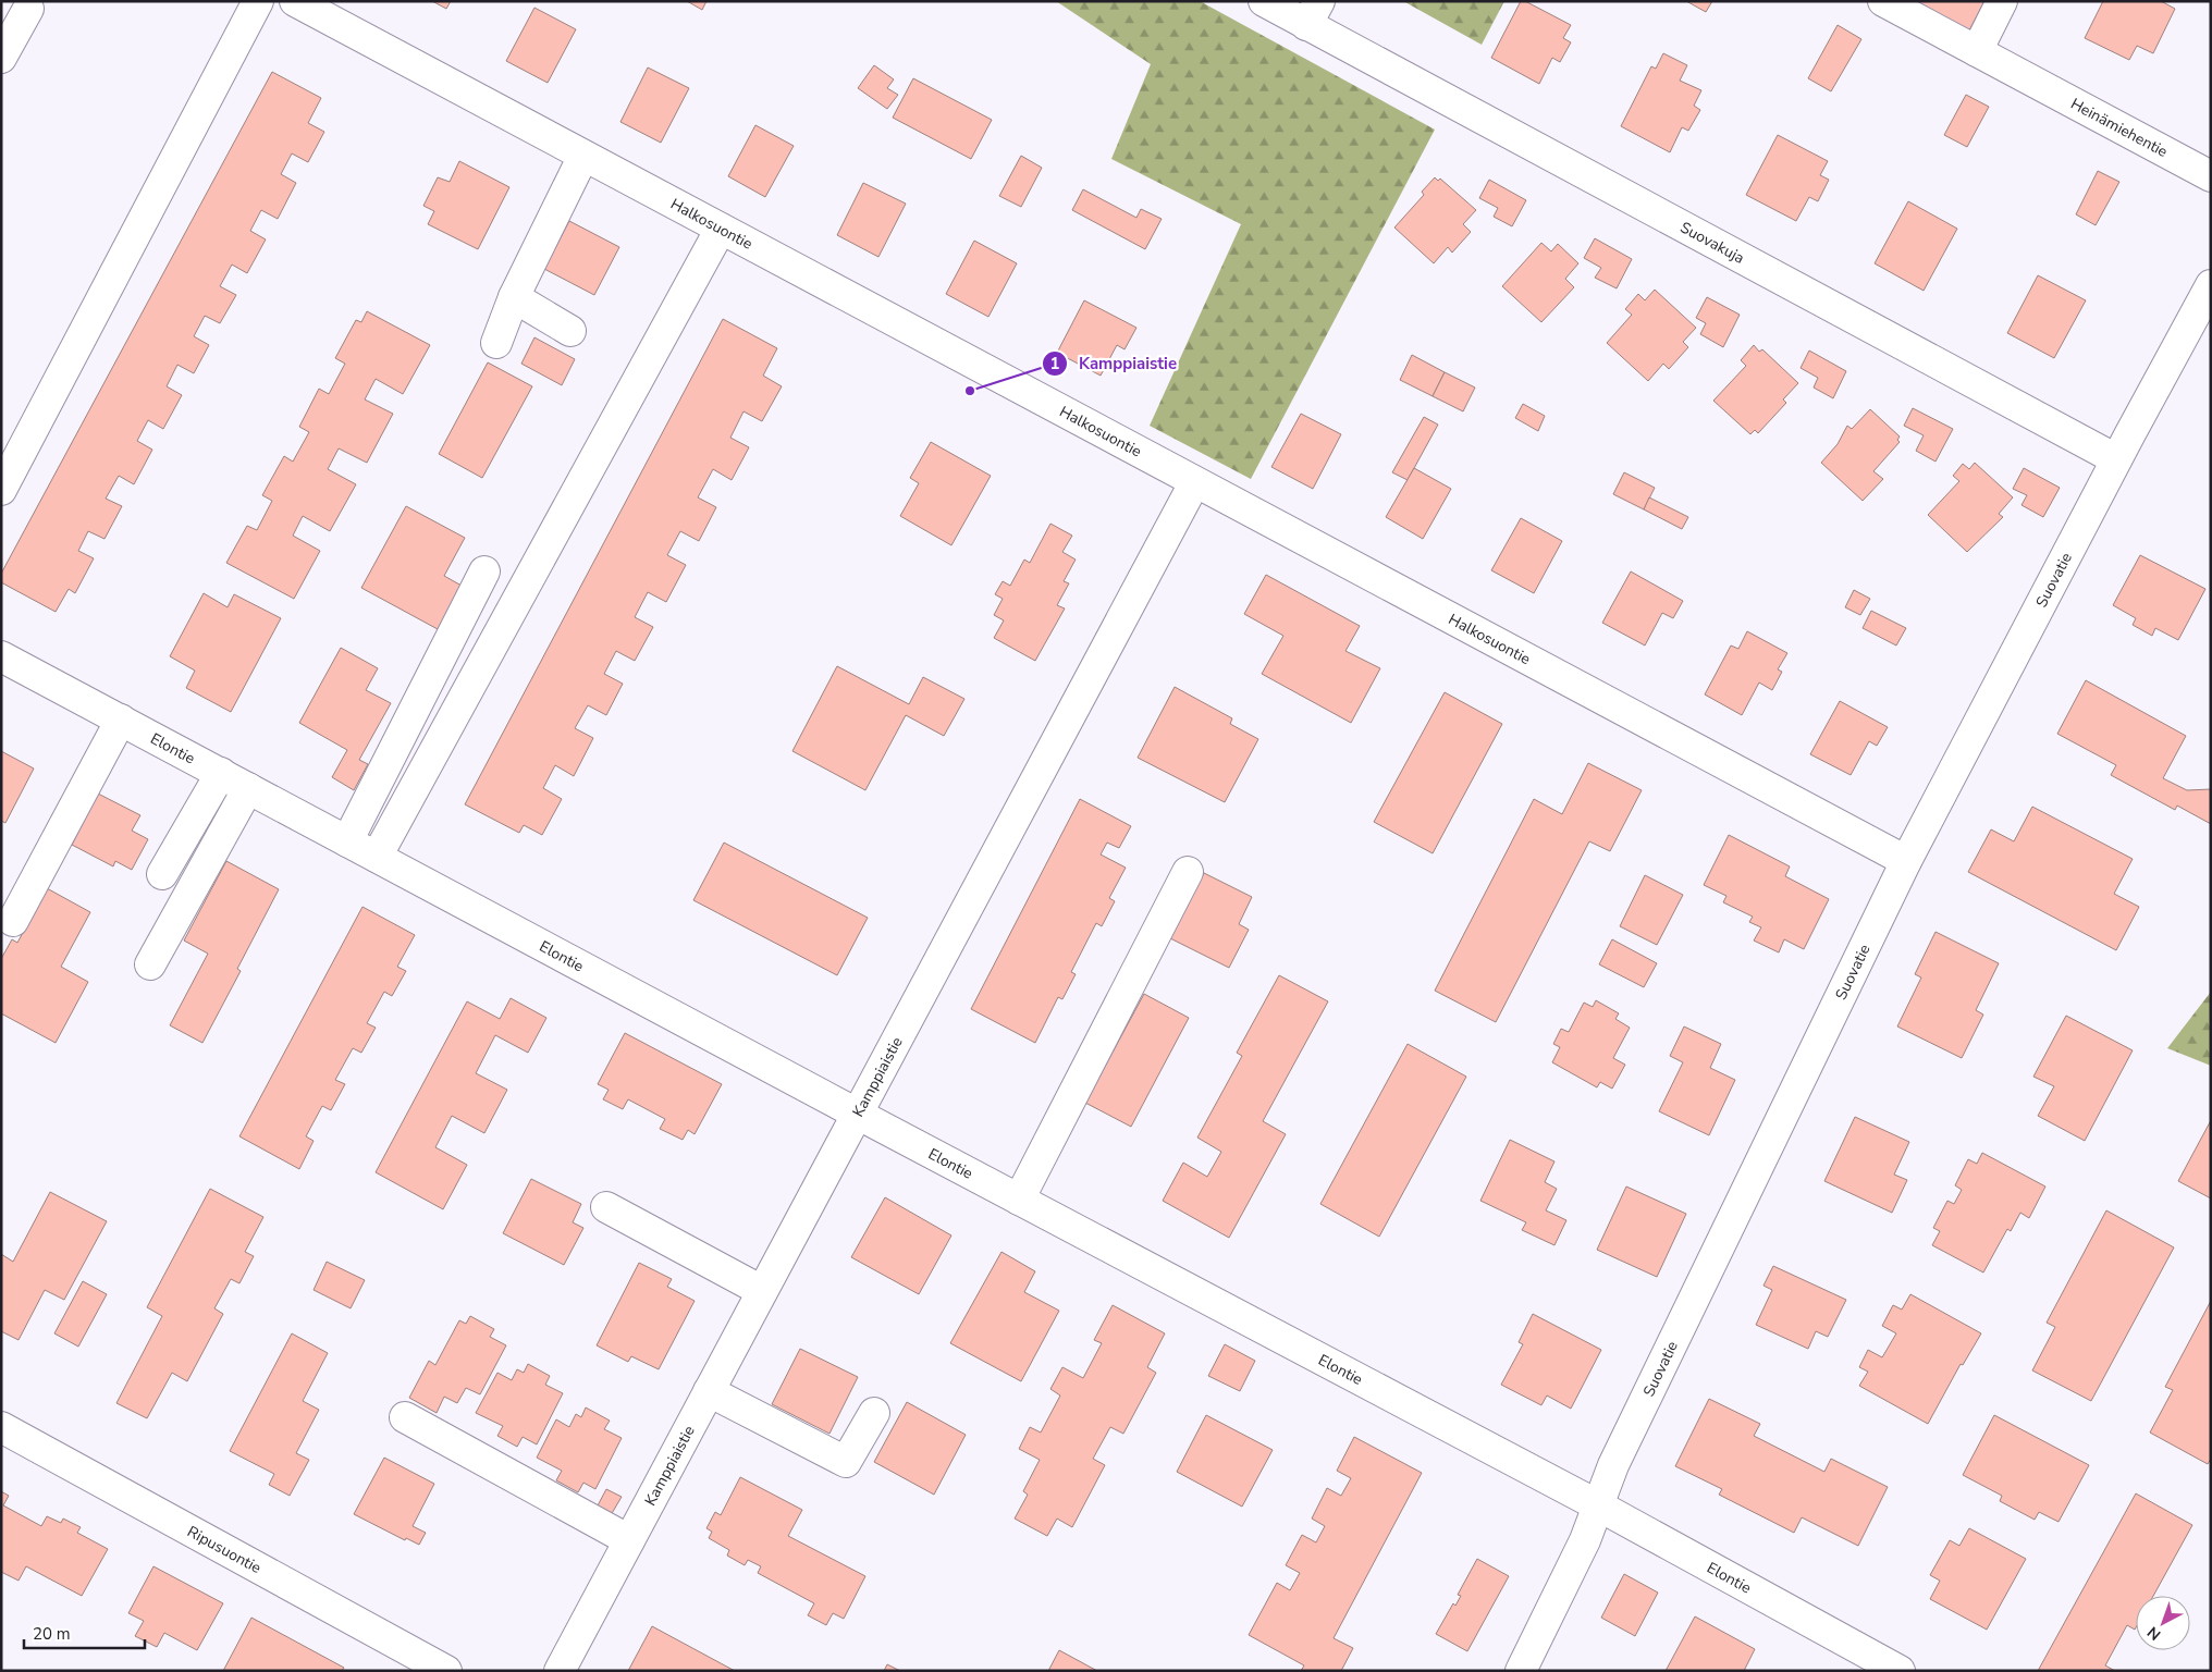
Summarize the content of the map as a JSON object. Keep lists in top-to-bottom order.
{
  "streets": {
    "street": [
      "Heinämiehentie",
      "Halkosuontie",
      "Suovakuja",
      "Suovatie",
      "Elontie",
      "Kamppiaistie",
      "Ripusuontie"
    ]
  },
  "crossings": [
    ["Halkosuontie", "Suovatie"],
    ["Halkosuontie", "Kamppiaistie"],
    ["Suovakuja", "Suovatie"],
    ["Suovatie", "Elontie"],
    ["Elontie", "Kamppiaistie"]
  ],
  "places": ["Kamppiaistie"],
  "scale_bar": "20 m",
  "north": "bottom left"
}
